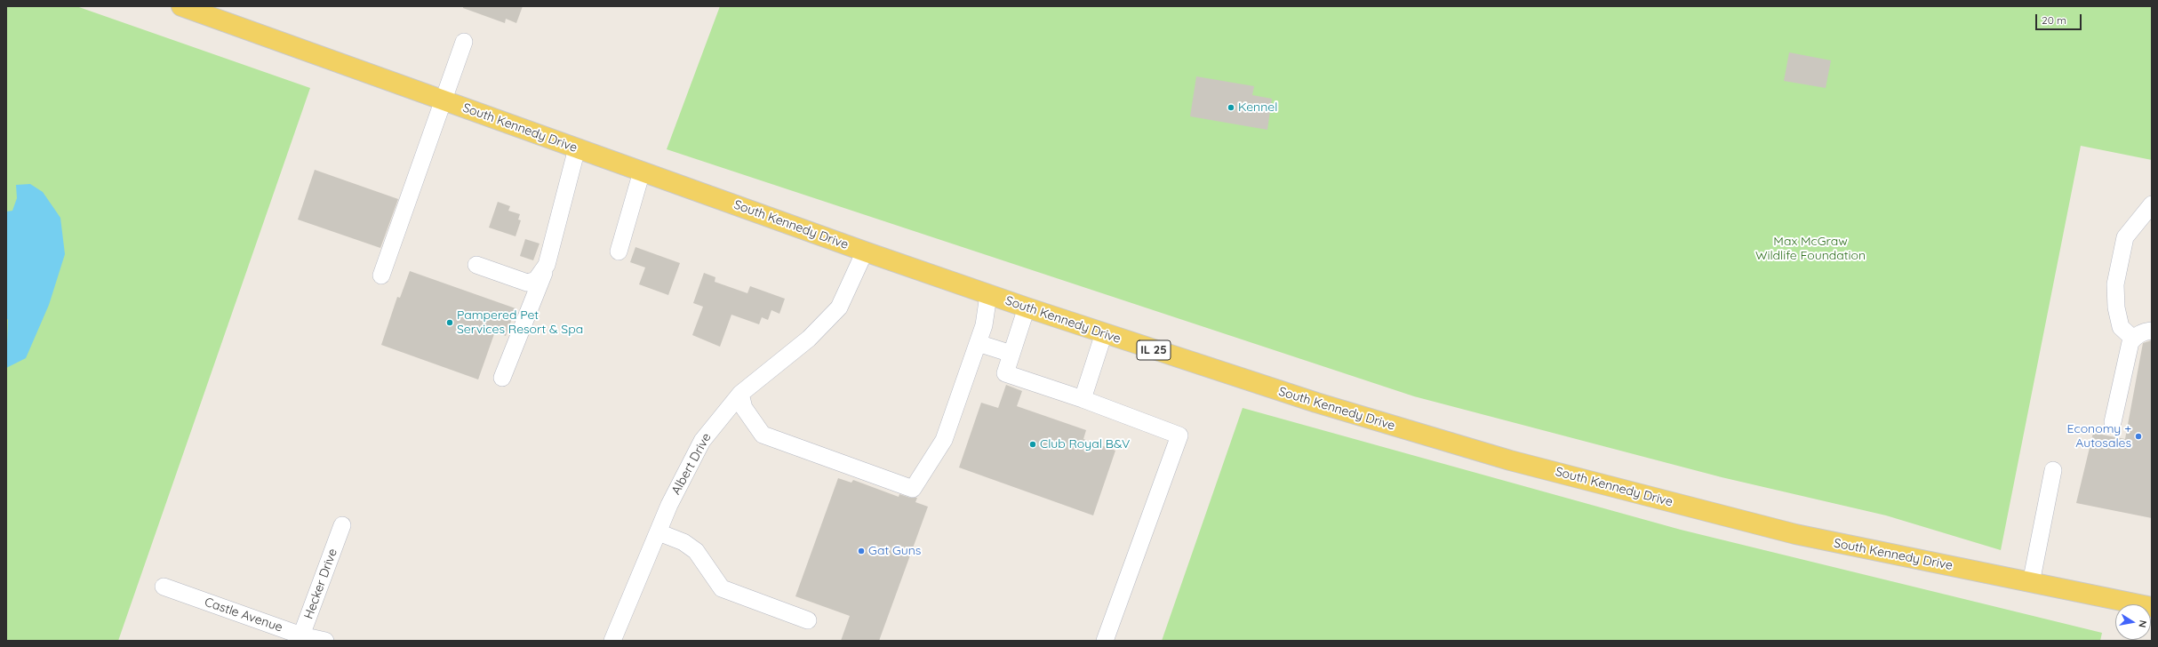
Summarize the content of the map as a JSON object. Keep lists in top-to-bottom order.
{
  "streets": {
    "main road": ["South Kennedy Drive", "IL 25"],
    "street": ["Albert Drive", "Hecker Drive", "Castle Avenue"]
  },
  "crossings": [
    ["South Kennedy Drive", "Albert Drive"],
    ["Hecker Drive", "Castle Avenue"]
  ],
  "parks": ["Max McGraw Wildlife Foundation"],
  "places": [
    "Kennel",
    "Pampered Pet Services Resort & Spa",
    "Economy + Autosales",
    "Club Royal B&V",
    "Gat Guns"
  ],
  "scale_bar": "20 m",
  "north": "right"
}
